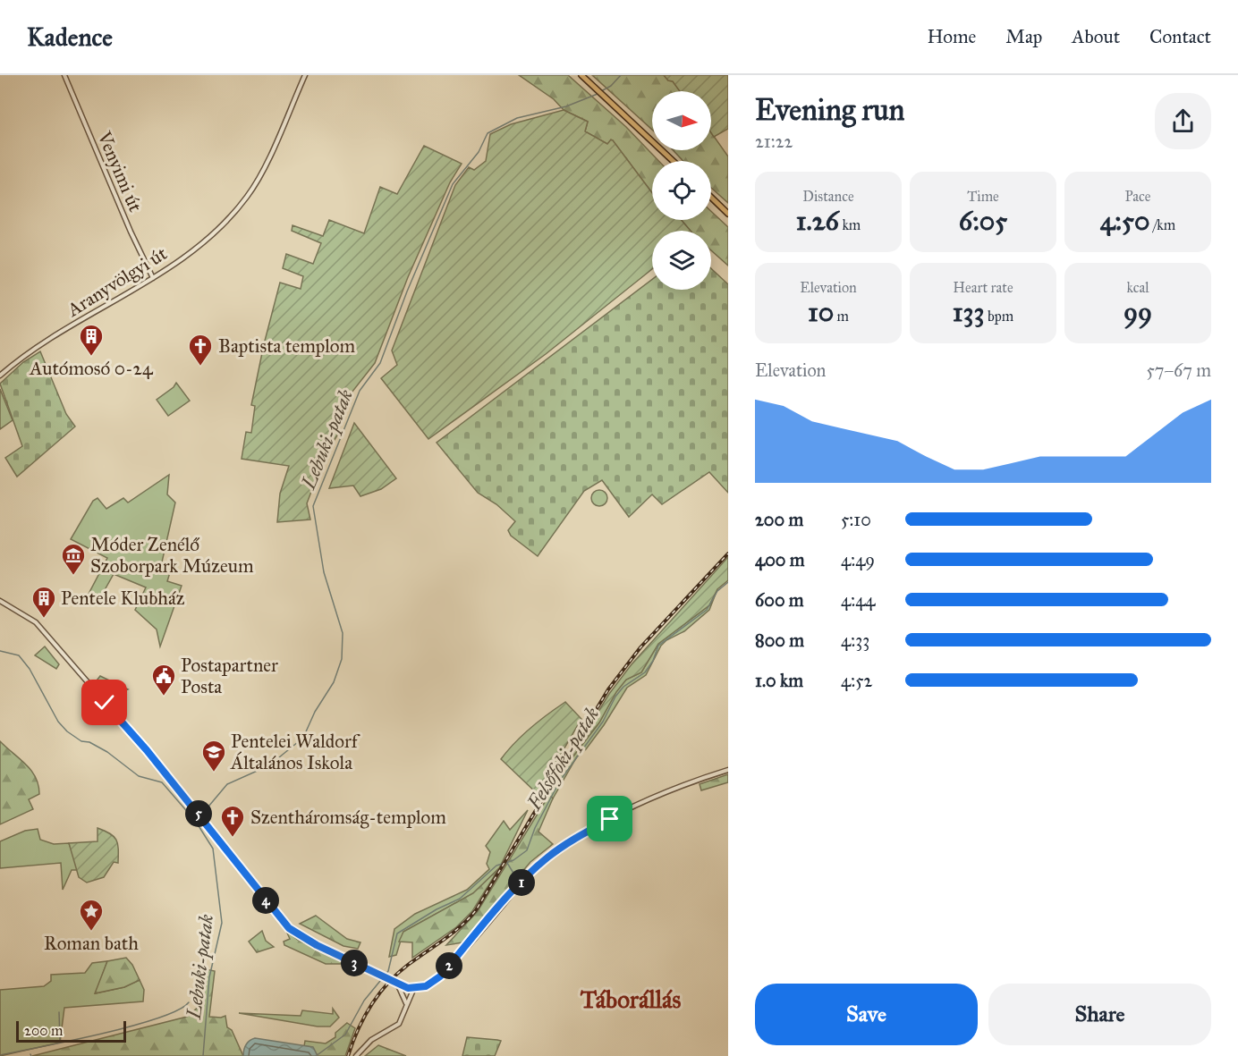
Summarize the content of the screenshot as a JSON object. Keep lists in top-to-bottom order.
{
  "streets": {
    "street": ["Venyimi út", "Aranyvölgyi út"]
  },
  "crossings": [
    ["Venyimi út", "Aranyvölgyi út"]
  ],
  "districts": ["Táborállás"],
  "water": ["Lebuki-patak", "Felsőfoki-patak"],
  "places": {
    "building": ["Autómosó 0-24", "Pentele Klubház"],
    "church": ["Baptista templom", "Szentháromság-templom"],
    "museum": ["Móder Zenélő Szoborpark Múzeum"],
    "public building": ["Postapartner Posta"],
    "school or university": ["Pentelei Waldorf Általános Iskola"],
    "place": ["Roman bath"]
  },
  "scale_bar": "200 m",
  "north": "right",
  "page": {
    "header": "Kadence",
    "nav": [
      "Home",
      "Map",
      "About",
      "Contact"
    ],
    "heading": ["Evening run", "21:22"],
    "stats": [
      ["Distance", "1.26 km"],
      ["Time", "6:05"],
      ["Pace", "4:50 /km"],
      ["Elevation", "10 m"],
      ["Heart rate", "133 bpm"],
      ["kcal", "99"]
    ],
    "chart": ["Elevation", "57–67 m"],
    "list": [
      {
        "name": "200 m",
        "note": "5:10"
      },
      {
        "name": "400 m",
        "note": "4:49"
      },
      {
        "name": "600 m",
        "note": "4:44"
      },
      {
        "name": "800 m",
        "note": "4:33"
      },
      {
        "name": "1.0 km",
        "note": "4:52"
      }
    ],
    "pins": [
      "5",
      "1",
      "4",
      "3",
      "2"
    ],
    "buttons": ["Save", "Share"],
    "scale": "200 m"
  }
}
